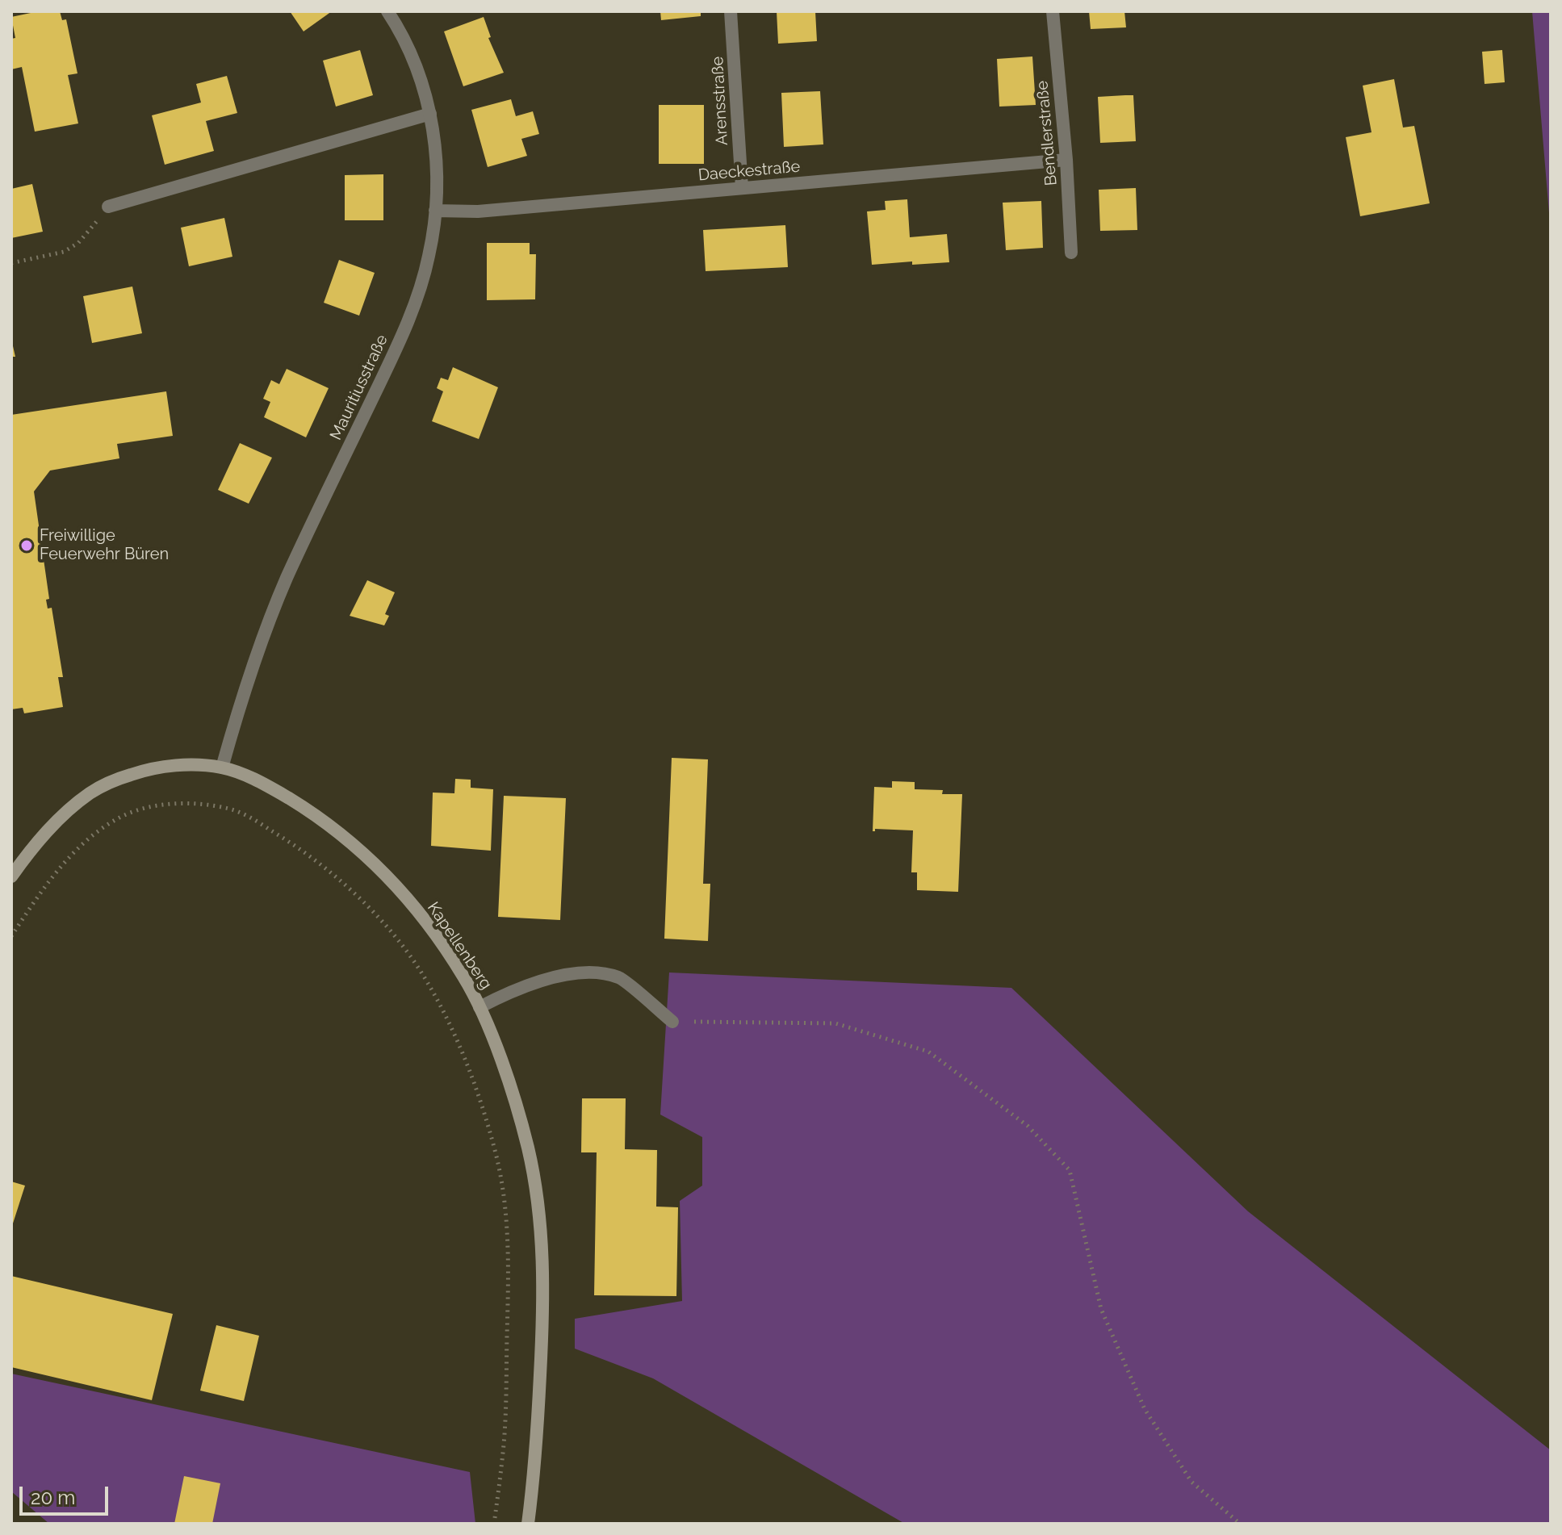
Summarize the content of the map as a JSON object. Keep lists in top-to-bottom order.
{
  "streets": {
    "main road": ["Kapellenberg"],
    "street": [
      "Arensstraße",
      "Bendlerstraße",
      "Daeckestraße",
      "Mauritiusstraße"
    ]
  },
  "crossings": [
    ["Arensstraße", "Daeckestraße"],
    ["Bendlerstraße", "Daeckestraße"],
    ["Daeckestraße", "Mauritiusstraße"],
    ["Mauritiusstraße", "Kapellenberg"]
  ],
  "places": ["Freiwillige Feuerwehr Büren"],
  "scale_bar": "20 m"
}
